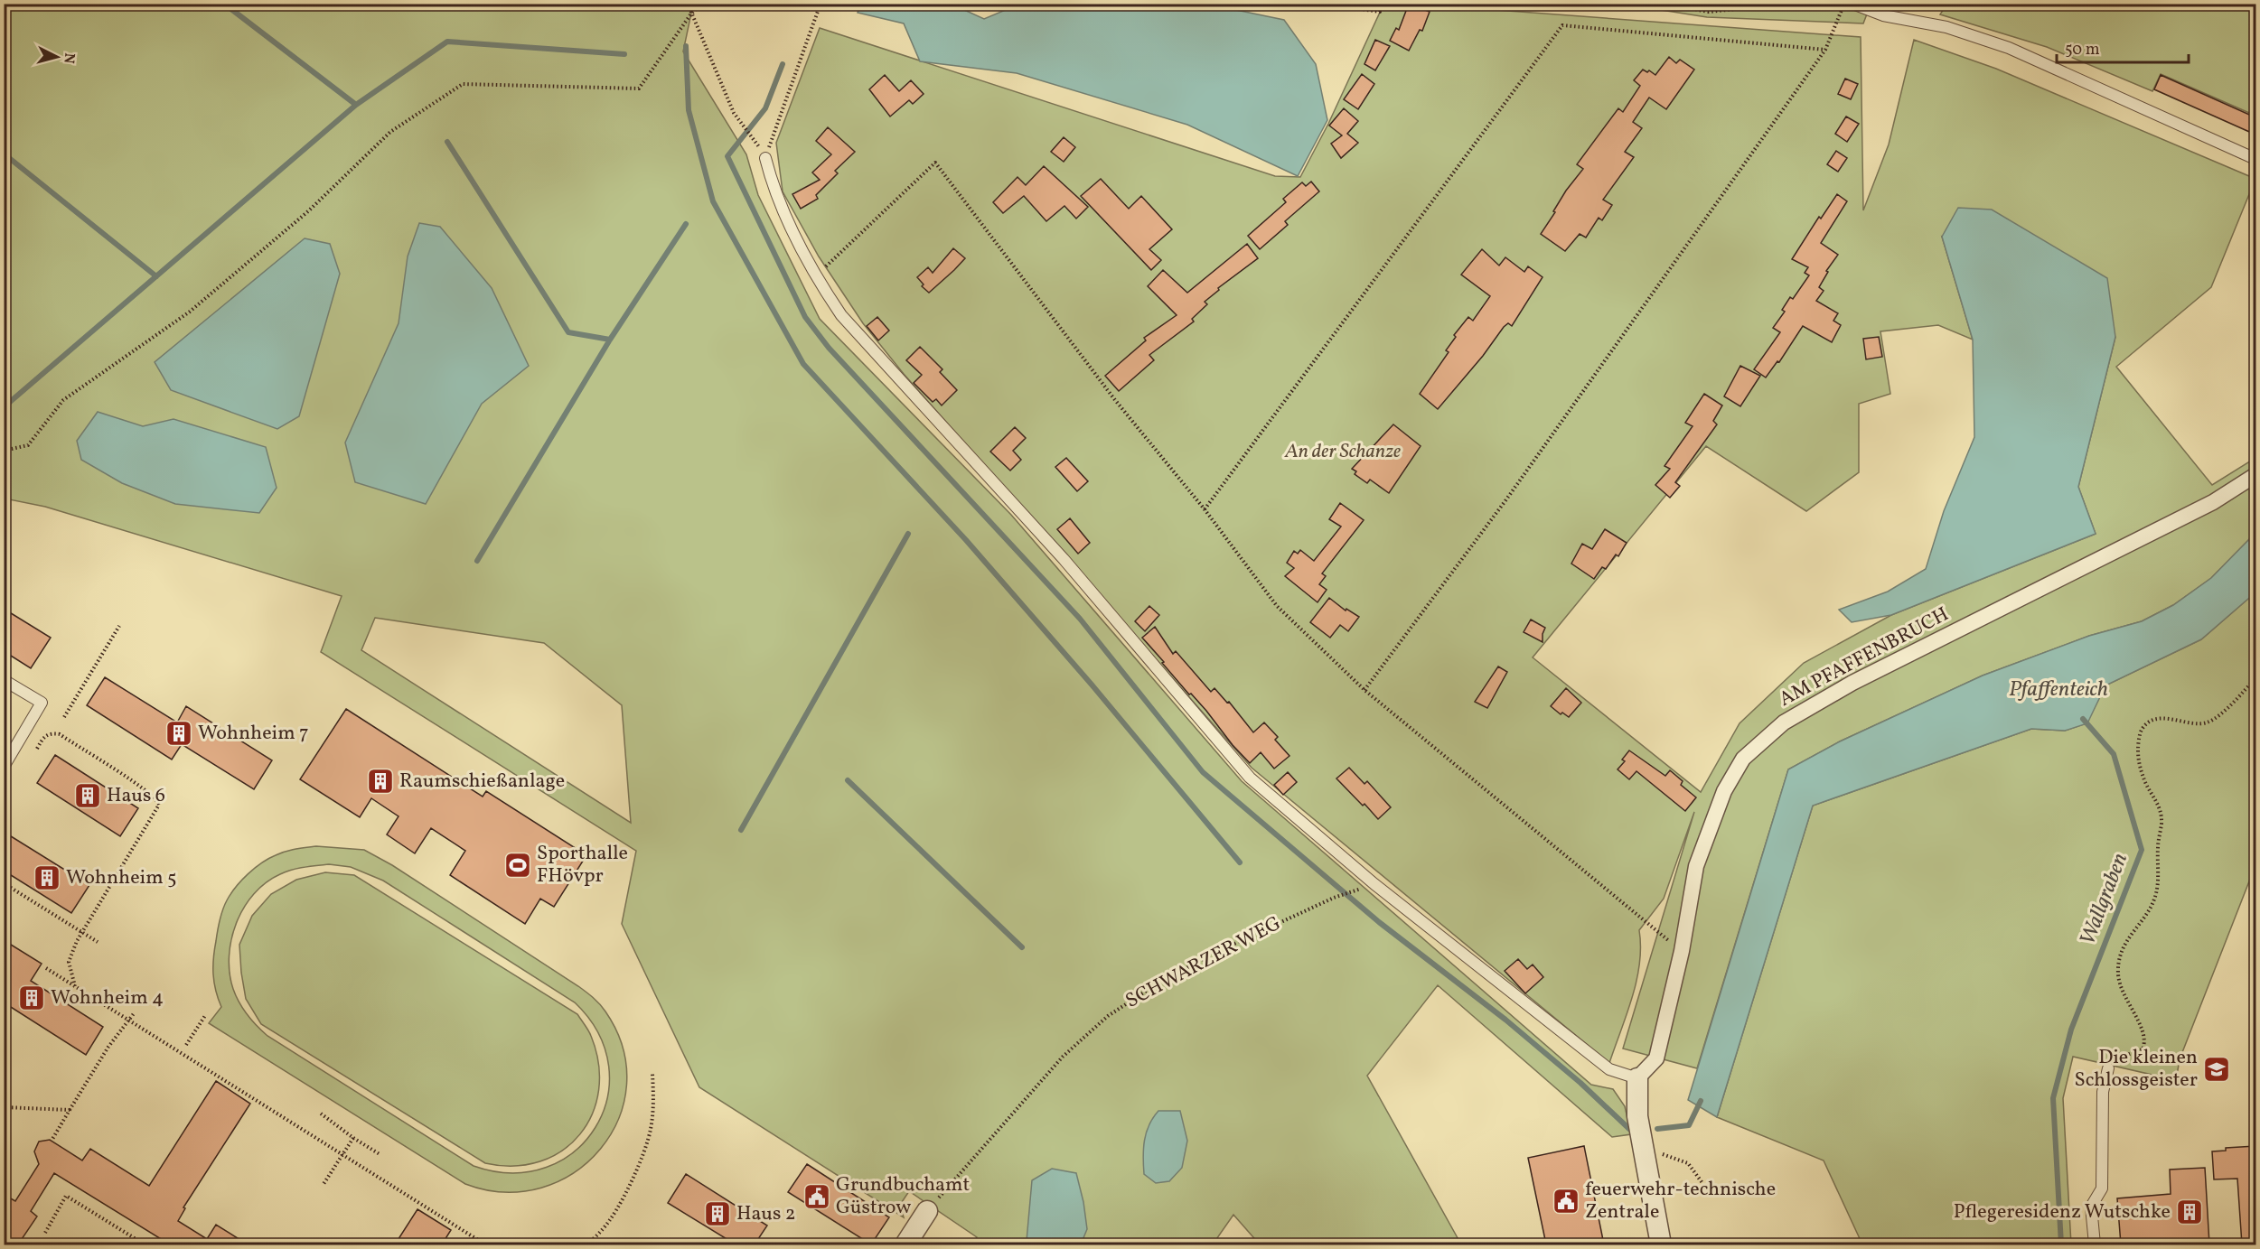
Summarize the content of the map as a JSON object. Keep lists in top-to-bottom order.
{
  "streets": {
    "street": ["AM PFAFFENBRUCH"],
    "path": ["SCHWARZER WEG"]
  },
  "water": ["Pfaffenteich", "Wallgraben"],
  "parks": ["An der Schanze"],
  "places": {
    "building": [
      "Wohnheim 7",
      "Raumschießanlage",
      "Haus 6",
      "Wohnheim 5",
      "Wohnheim 4",
      "Pflegeresidenz Wutschke",
      "Haus 2"
    ],
    "sports": ["Sporthalle FHövpr"],
    "school or university": ["Die kleinen Schlossgeister"],
    "public building": ["Grundbuchamt Güstrow", "feuerwehr-technische Zentrale"]
  },
  "scale_bar": "50 m",
  "north": "right"
}
